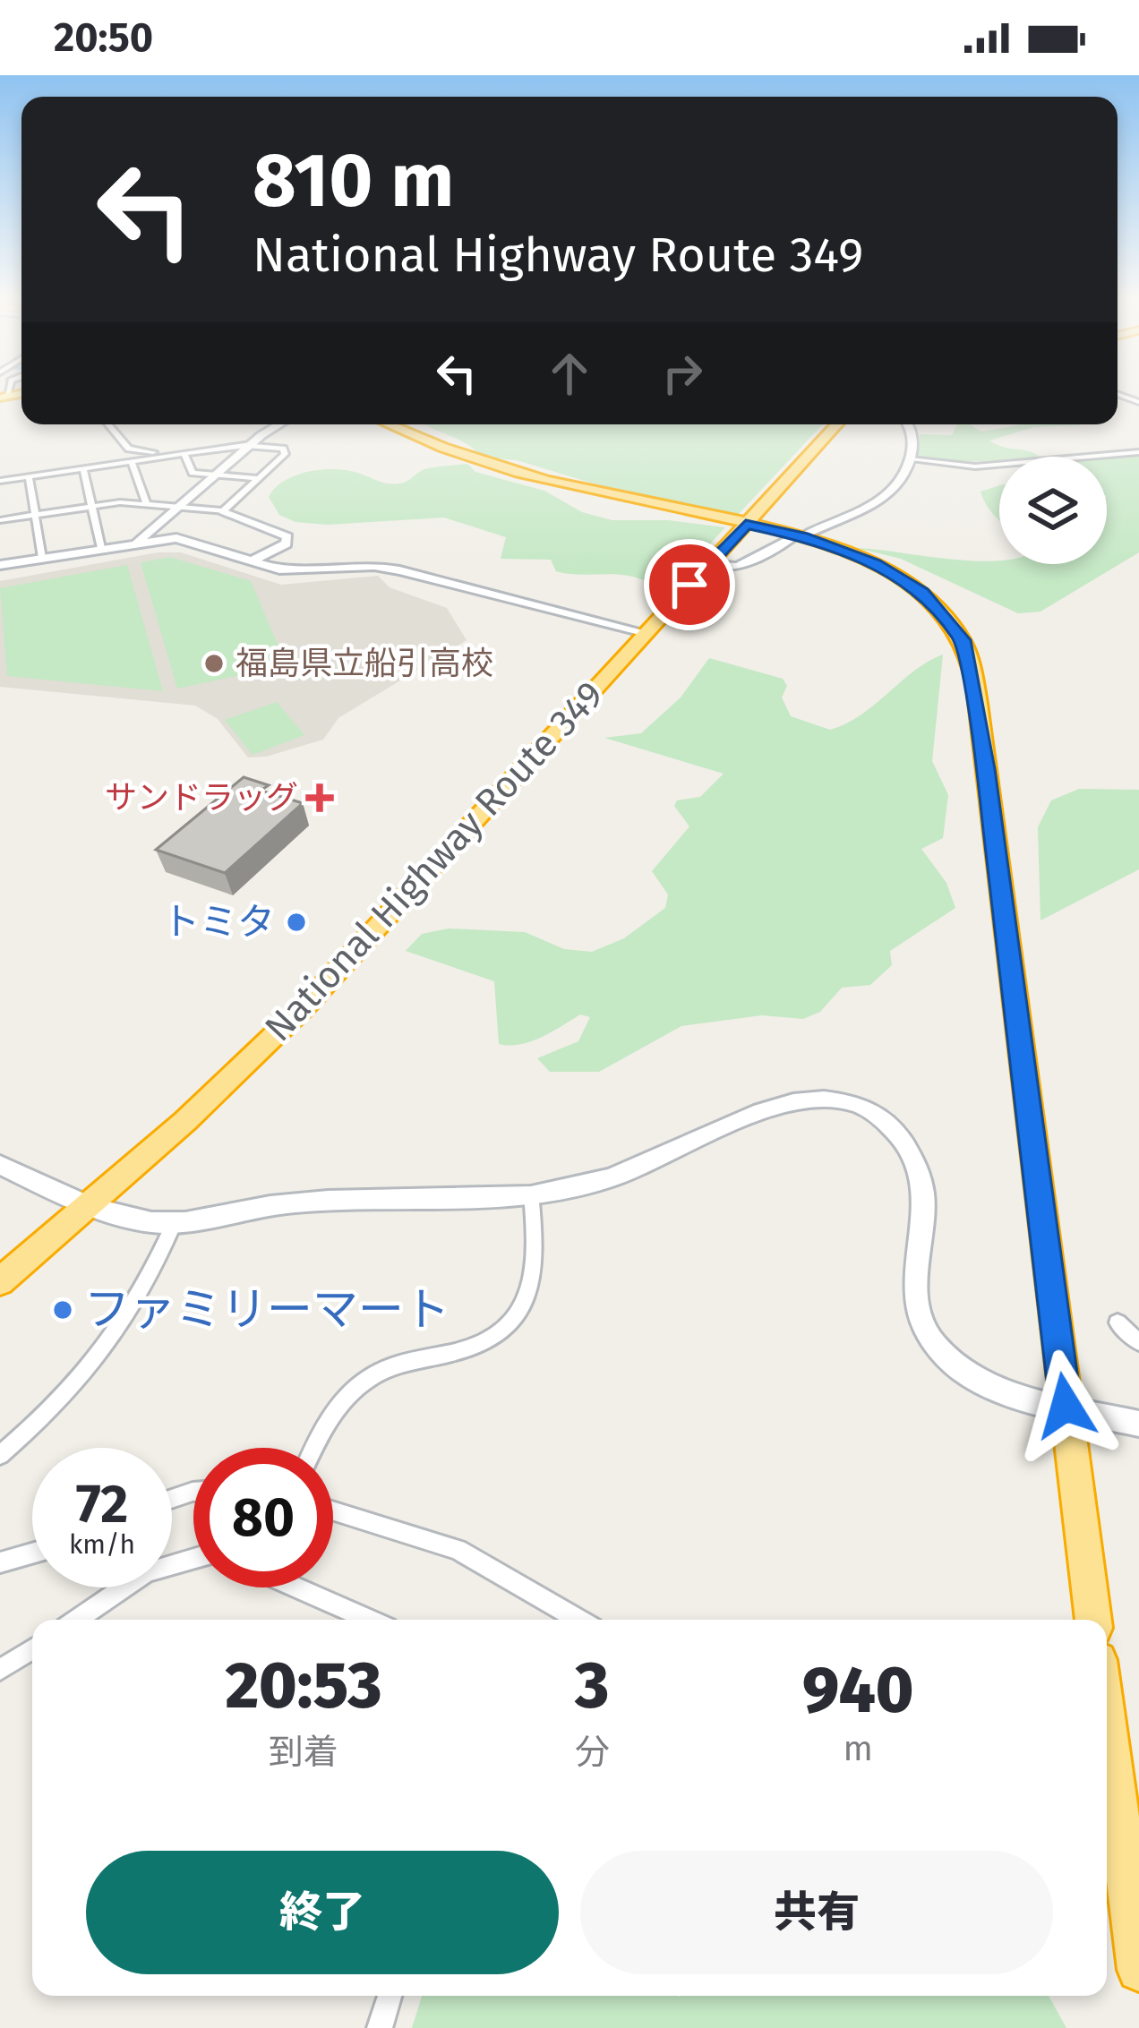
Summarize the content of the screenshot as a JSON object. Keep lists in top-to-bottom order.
{
  "streets": {
    "highway": ["National Highway Route 349"]
  },
  "places": {
    "other": ["福島県立船引高校", "トミタ", "ファミリーマート"],
    "health": ["サンドラッグ"]
  },
  "page": {
    "status": "20:50",
    "turn": ["810 m", "National Highway Route 349"],
    "speed": "72 km/h",
    "limit": "80",
    "eta": [
      "20:53",
      "到着",
      "3",
      "分",
      "940",
      "m"
    ],
    "buttons": ["終了", "共有"]
  }
}
